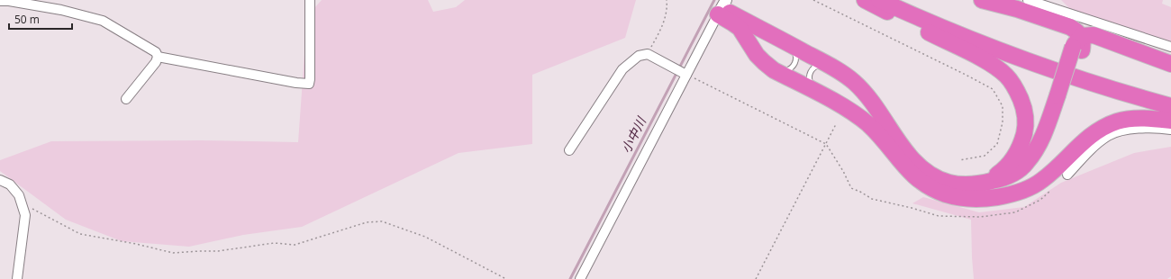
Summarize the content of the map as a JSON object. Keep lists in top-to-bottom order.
{
  "water": ["小中川"],
  "scale_bar": "50 m"
}
